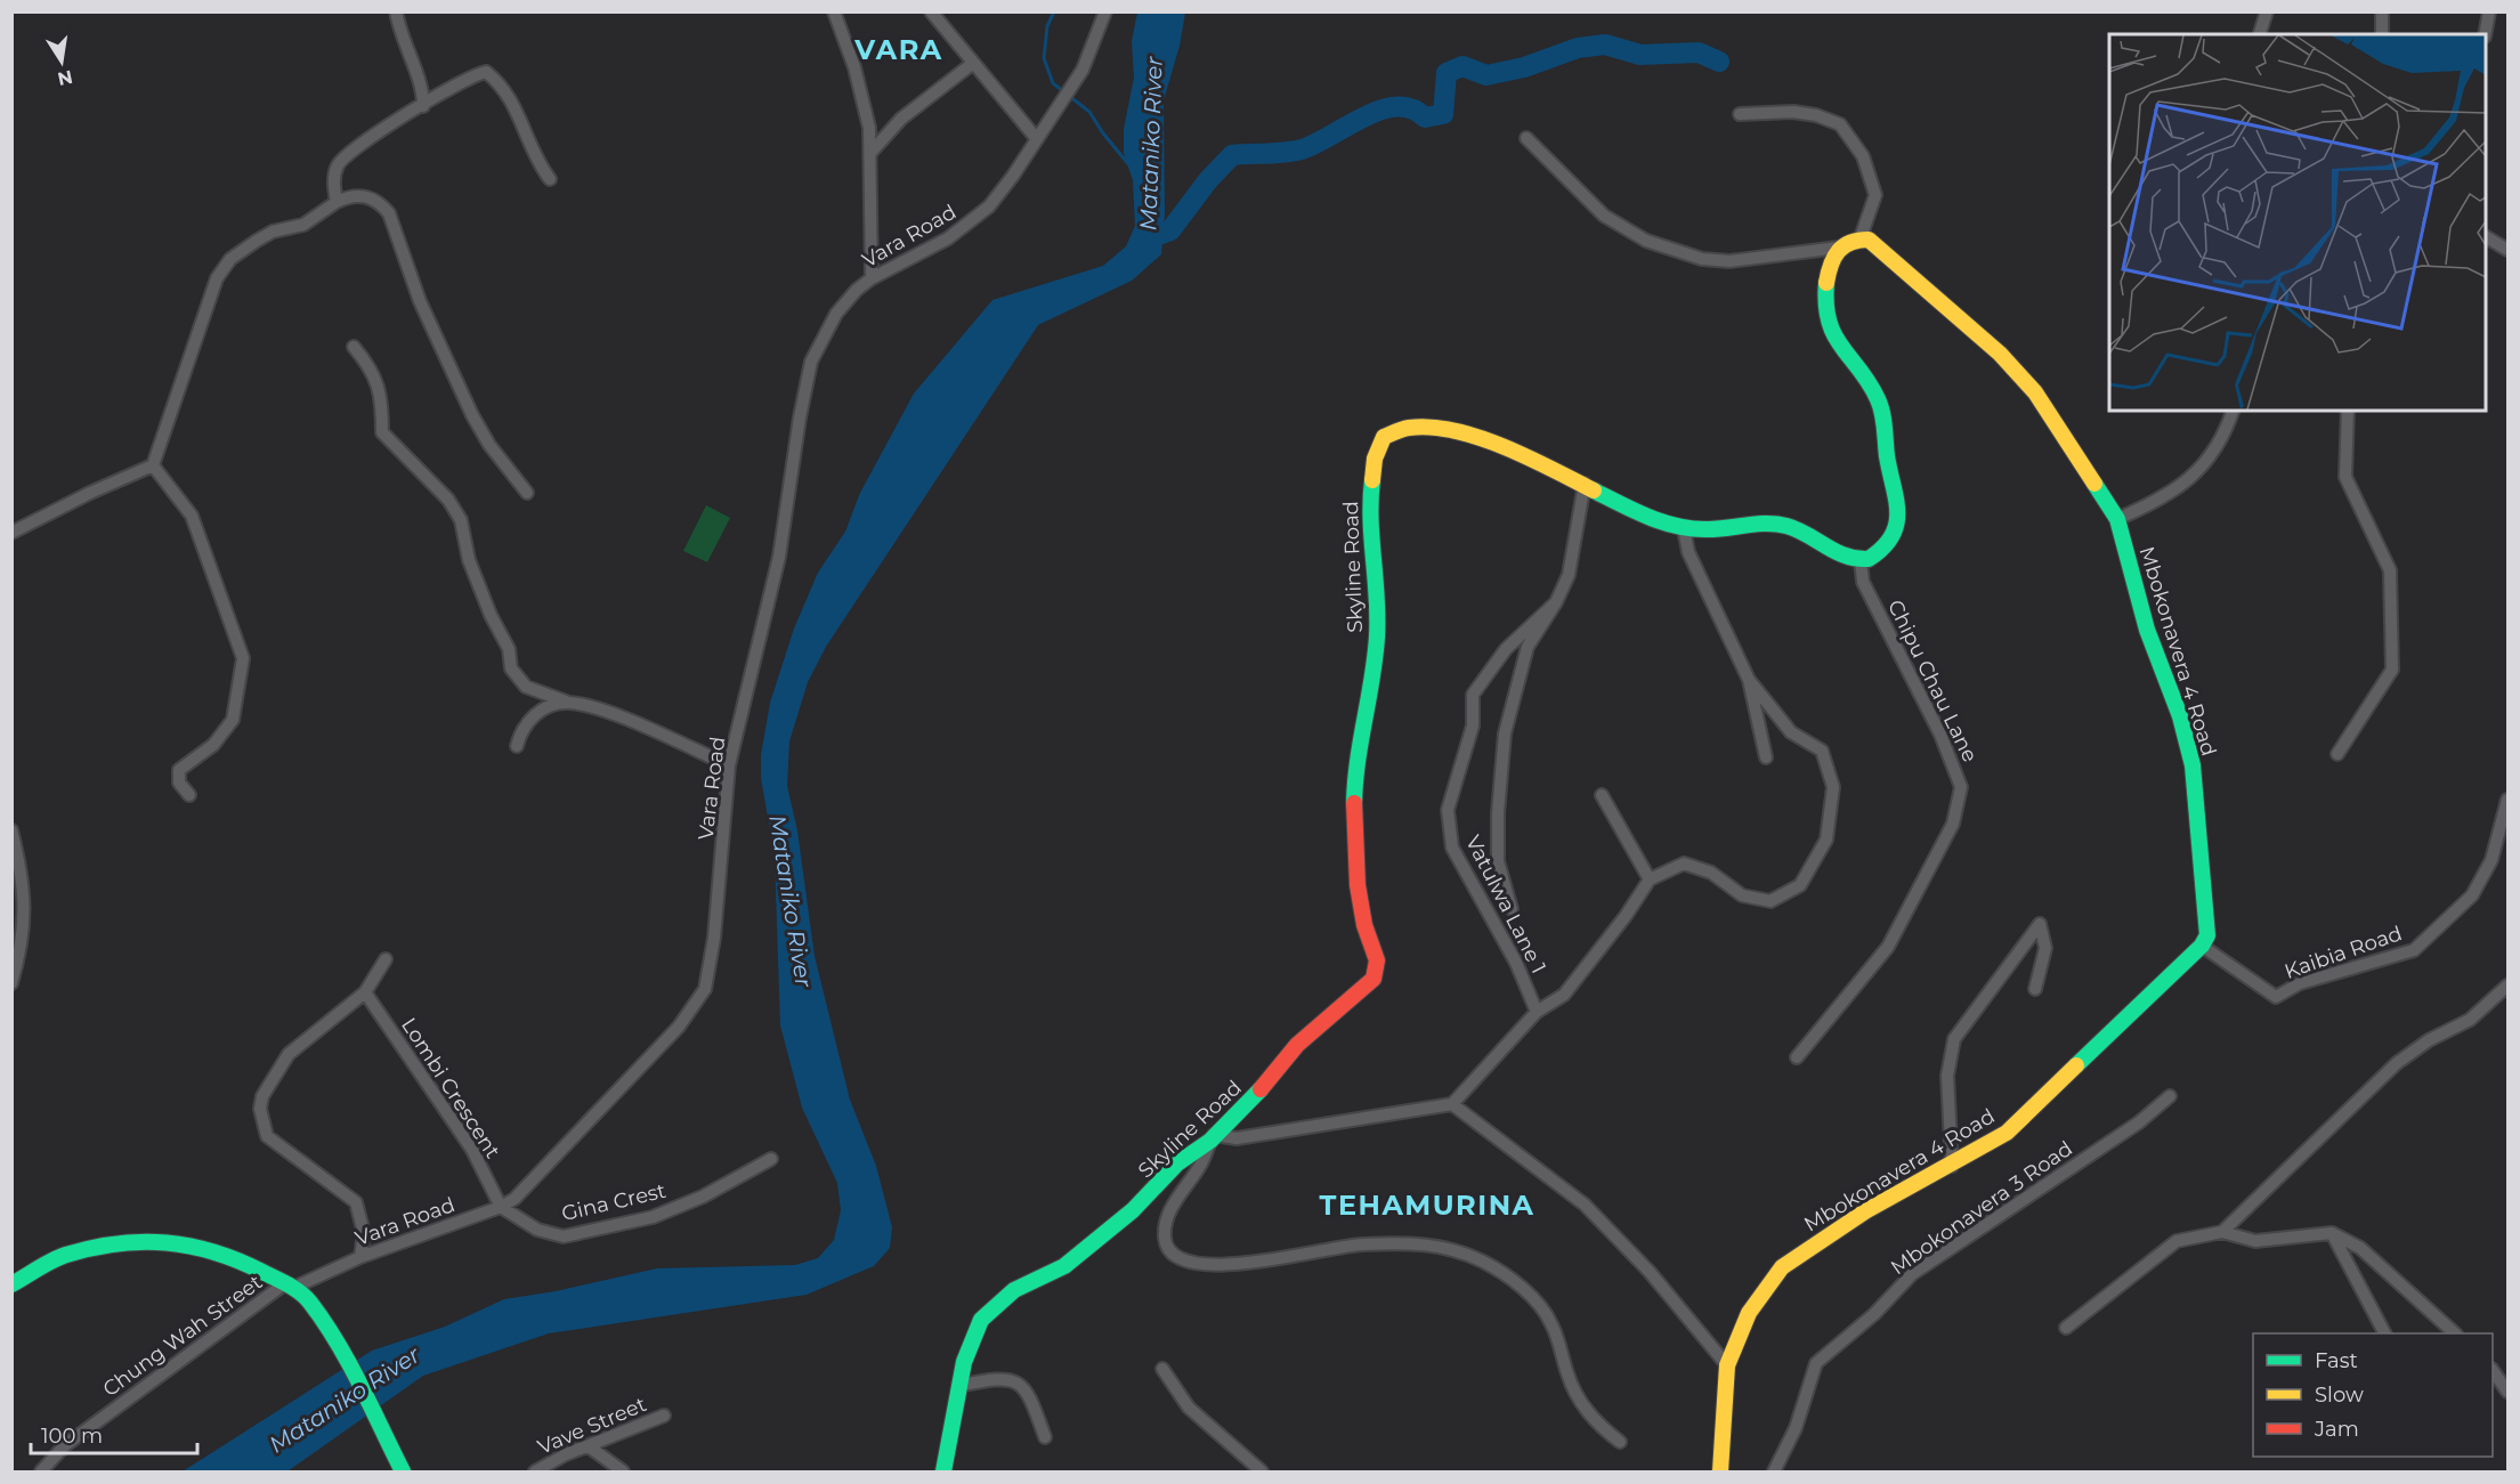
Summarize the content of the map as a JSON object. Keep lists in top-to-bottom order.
{
  "streets": {
    "street": [
      "Vara Road",
      "Skyline Road",
      "Mbokonavera 4 Road",
      "Chipu Chau Lane",
      "Vatulwa Lane 1",
      "Kaibia Road",
      "Lombi Crescent",
      "Gina Crest",
      "Mbokonavera 3 Road",
      "Chung Wah Street",
      "Vave Street"
    ]
  },
  "crossings": [
    ["Vara Road", "Lombi Crescent"],
    ["Vara Road", "Gina Crest"],
    ["Vara Road", "Chung Wah Street"],
    ["Skyline Road", "Chipu Chau Lane"],
    ["Mbokonavera 4 Road", "Kaibia Road"],
    ["Lombi Crescent", "Gina Crest"]
  ],
  "districts": ["VARA", "TEHAMURINA"],
  "water": ["Mataniko River"],
  "legend": ["Fast", "Slow", "Jam"],
  "scale_bar": "100 m",
  "north": "bottom"
}
